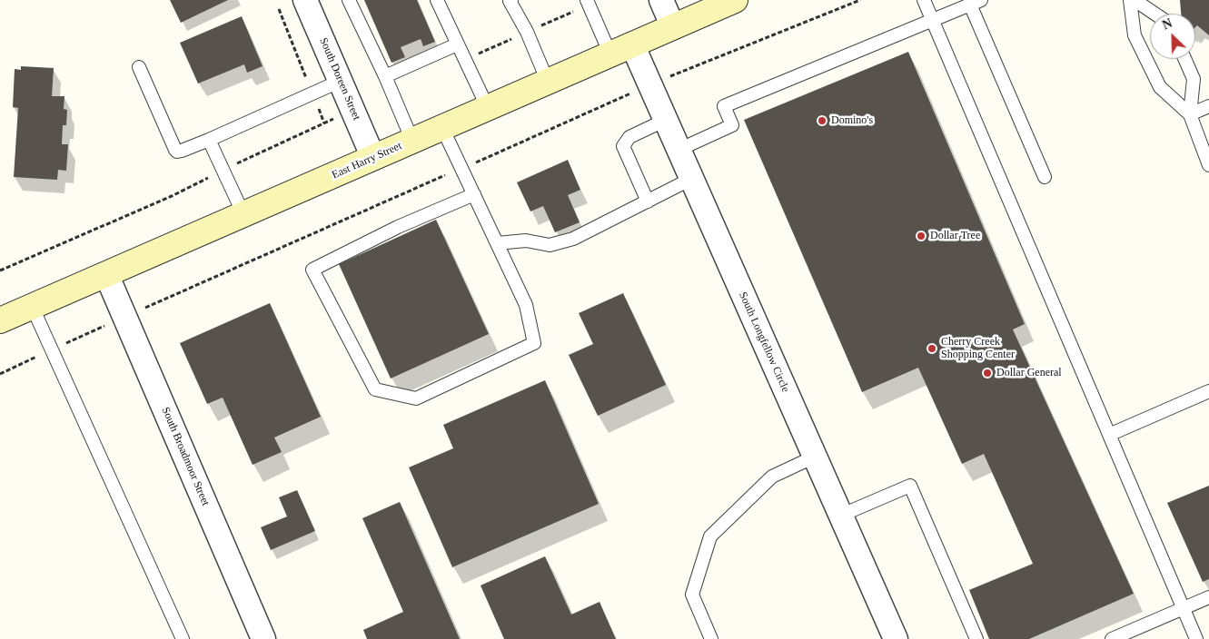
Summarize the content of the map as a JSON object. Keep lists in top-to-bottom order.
{
  "streets": {
    "main road": ["East Harry Street"],
    "street": ["South Doreen Street", "South Longfellow Circle", "South Broadmoor Street"]
  },
  "crossings": [
    ["South Doreen Street", "East Harry Street"],
    ["East Harry Street", "South Longfellow Circle"],
    ["East Harry Street", "South Broadmoor Street"]
  ],
  "places": [
    "Domino's",
    "Dollar Tree",
    "Cherry Creek Shopping Center",
    "Dollar General"
  ],
  "north": "top left"
}
